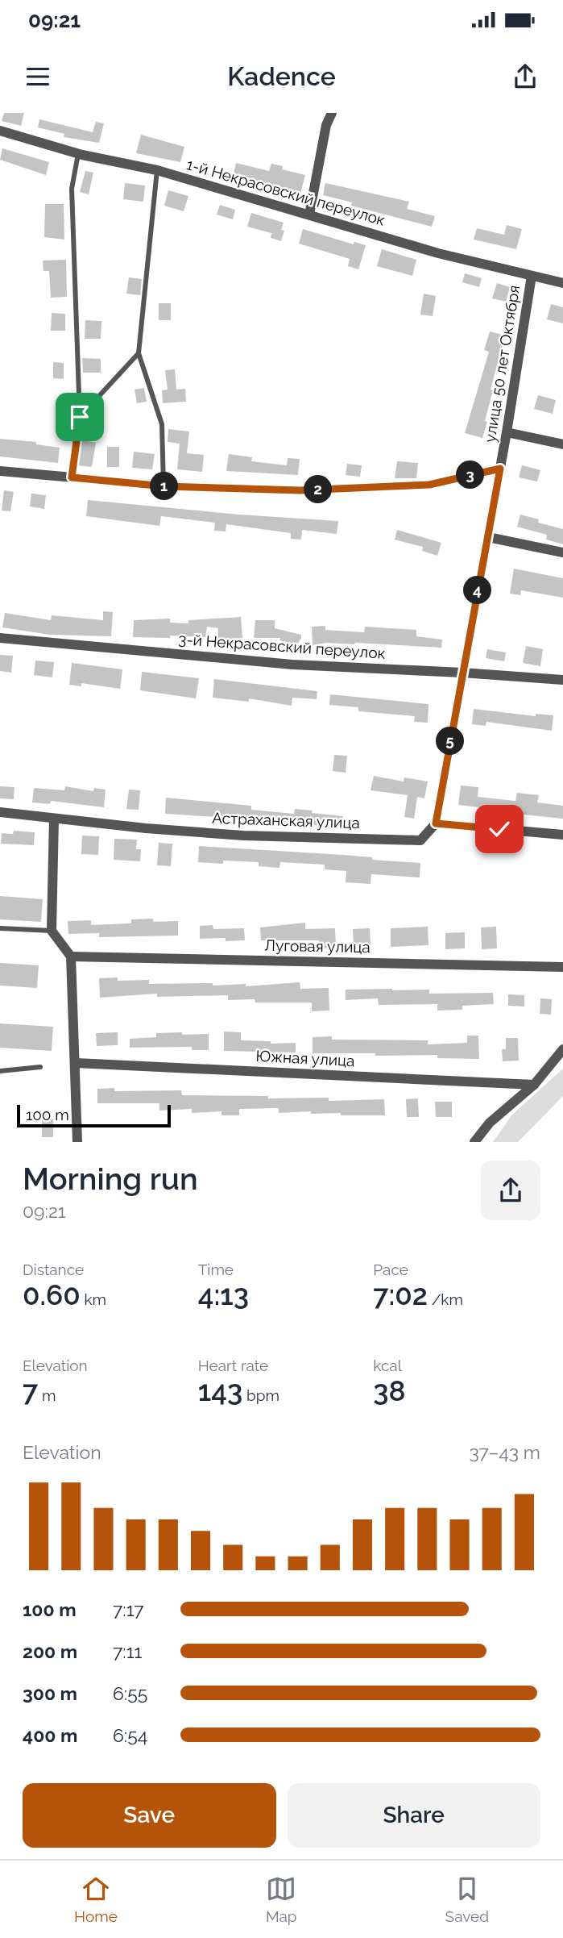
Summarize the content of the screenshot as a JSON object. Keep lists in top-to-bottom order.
{
  "streets": {
    "street": [
      "1-й Некрасовский переулок",
      "улица 50 лет Октября",
      "3-й Некрасовский переулок",
      "Астраханская улица",
      "Луговая улица",
      "Южная улица"
    ]
  },
  "crossings": [
    ["1-й Некрасовский переулок", "улица 50 лет Октября"],
    ["улица 50 лет Октября", "3-й Некрасовский переулок"],
    ["улица 50 лет Октября", "Астраханская улица"]
  ],
  "scale_bar": "100 m",
  "page": {
    "status": "09:21",
    "header": "Kadence",
    "pins": [
      "3",
      "1",
      "2",
      "4",
      "5"
    ],
    "scale": "100 m",
    "heading": ["Morning run", "09:21"],
    "stats": [
      ["Distance", "0.60 km"],
      ["Time", "4:13"],
      ["Pace", "7:02 /km"],
      ["Elevation", "7 m"],
      ["Heart rate", "143 bpm"],
      ["kcal", "38"]
    ],
    "chart": ["Elevation", "37–43 m"],
    "list": [
      {
        "name": "100 m",
        "note": "7:17"
      },
      {
        "name": "200 m",
        "note": "7:11"
      },
      {
        "name": "300 m",
        "note": "6:55"
      },
      {
        "name": "400 m",
        "note": "6:54"
      }
    ],
    "buttons": ["Save", "Share"],
    "tabs": ["Home", "Map", "Saved"]
  }
}
